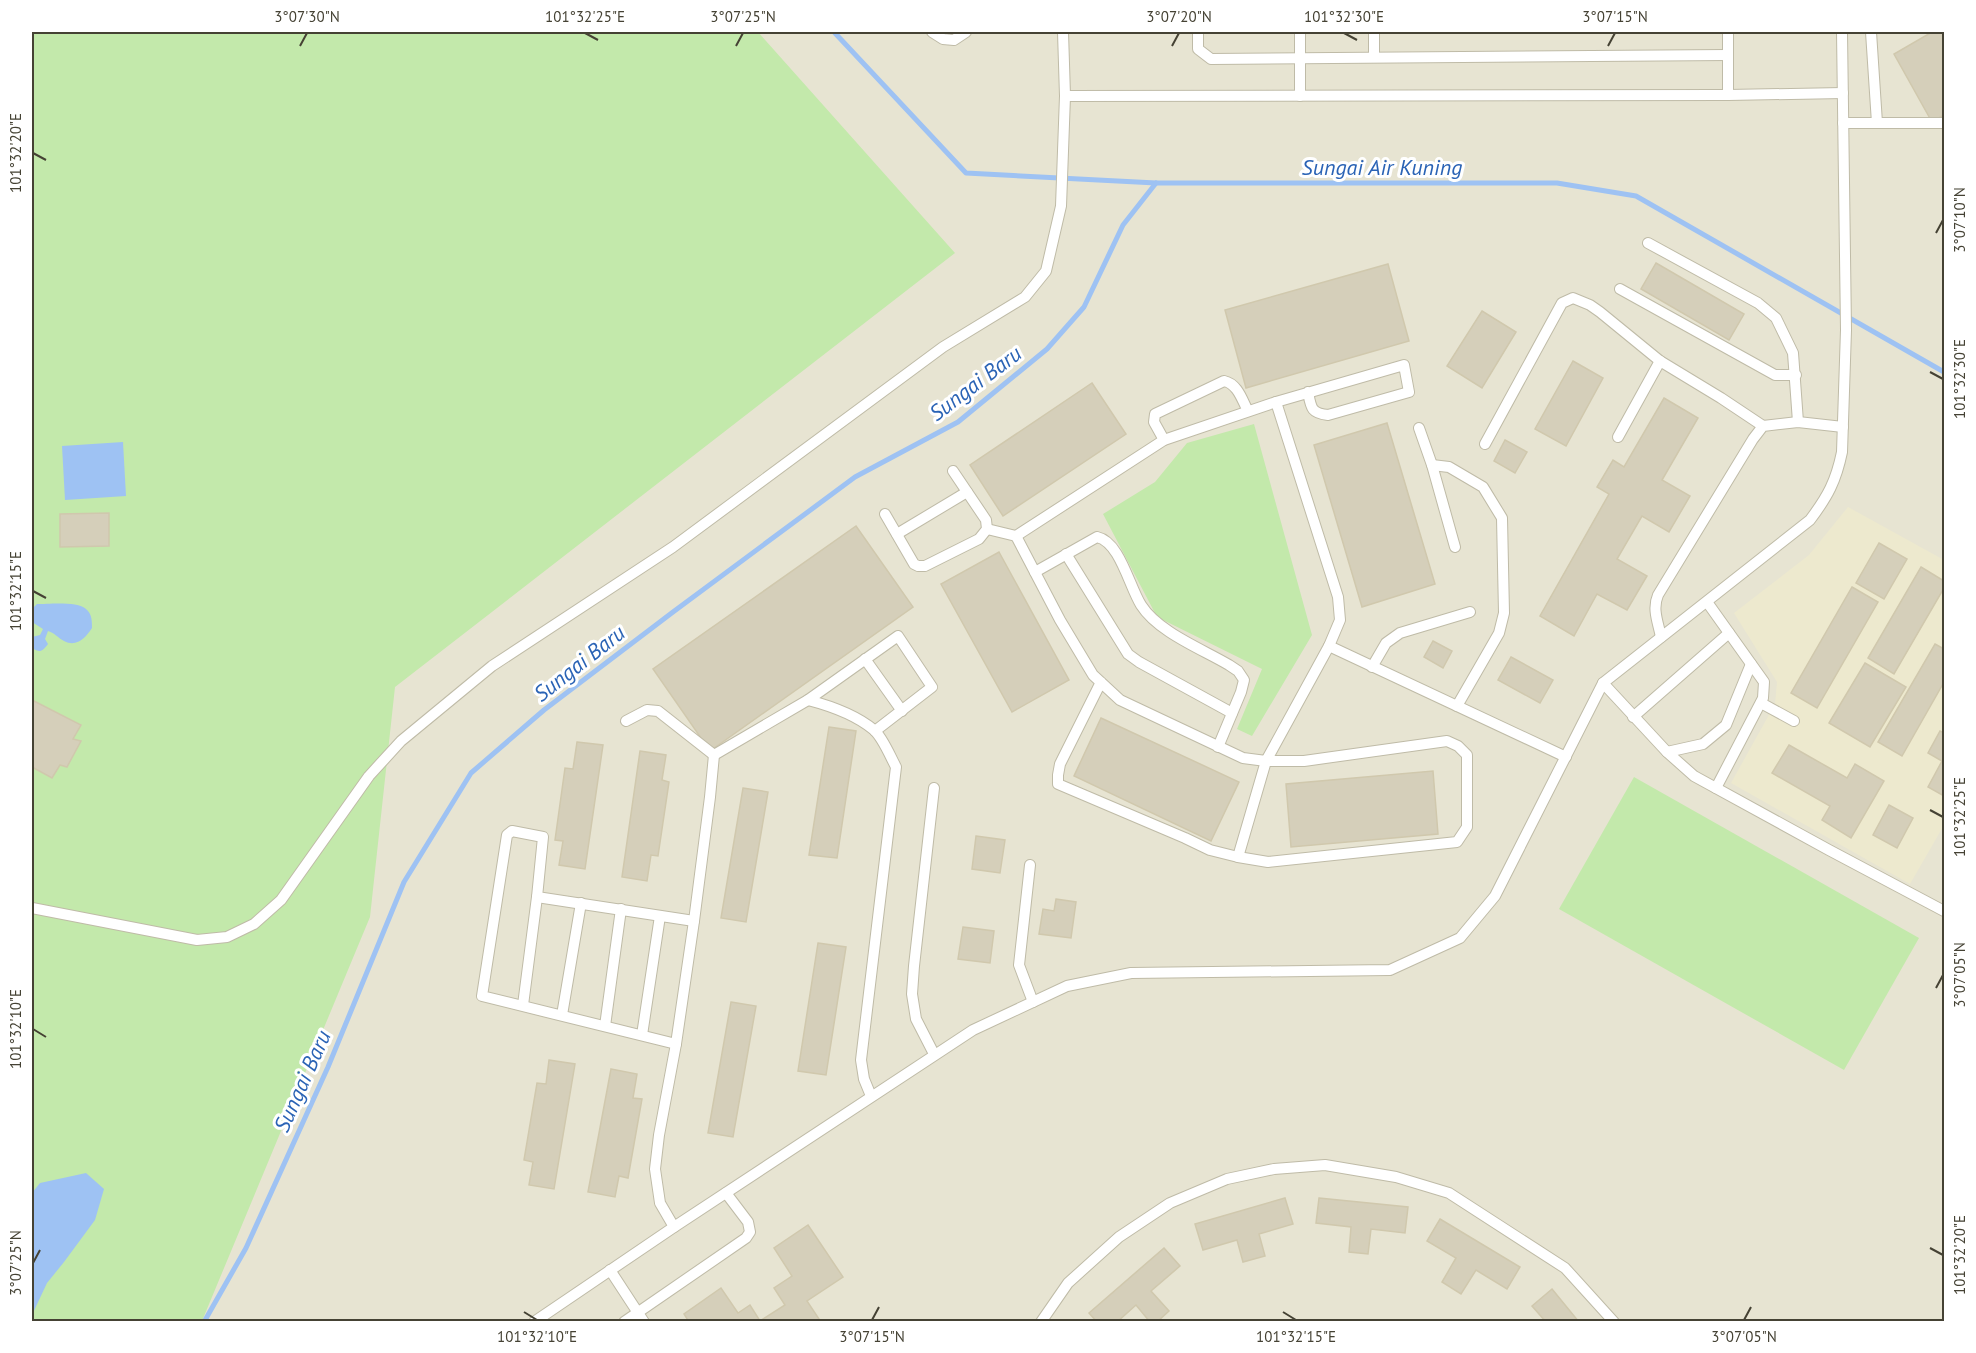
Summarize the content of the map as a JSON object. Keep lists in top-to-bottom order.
{
  "water": ["Sungai Air Kuning", "Sungai Baru"],
  "coordinates": [
    "3°07'30\"N",
    "101°32'25\"E",
    "3°07'25\"N",
    "3°07'20\"N",
    "101°32'30\"E",
    "3°07'15\"N",
    "101°32'20\"E",
    "3°07'10\"N",
    "101°32'15\"E",
    "3°07'05\"N",
    "101°32'10\"E"
  ]
}
